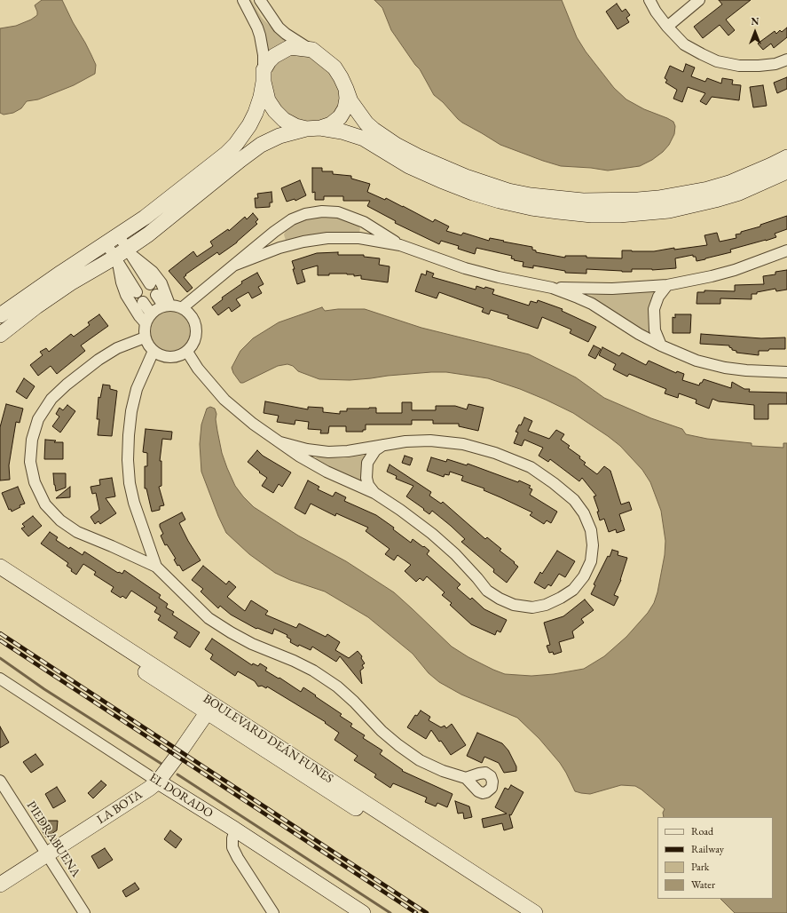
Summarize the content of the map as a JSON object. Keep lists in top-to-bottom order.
{
  "streets": {
    "street": [
      "BOULEVARD DEÁN FUNES",
      "EL DORADO",
      "LA BOTA",
      "PIEDRABUENA"
    ]
  },
  "crossings": [
    ["BOULEVARD DEÁN FUNES", "LA BOTA"],
    ["EL DORADO", "LA BOTA"],
    ["LA BOTA", "PIEDRABUENA"]
  ],
  "legend": [
    "Road",
    "Railway",
    "Park",
    "Water"
  ],
  "north": "top"
}
